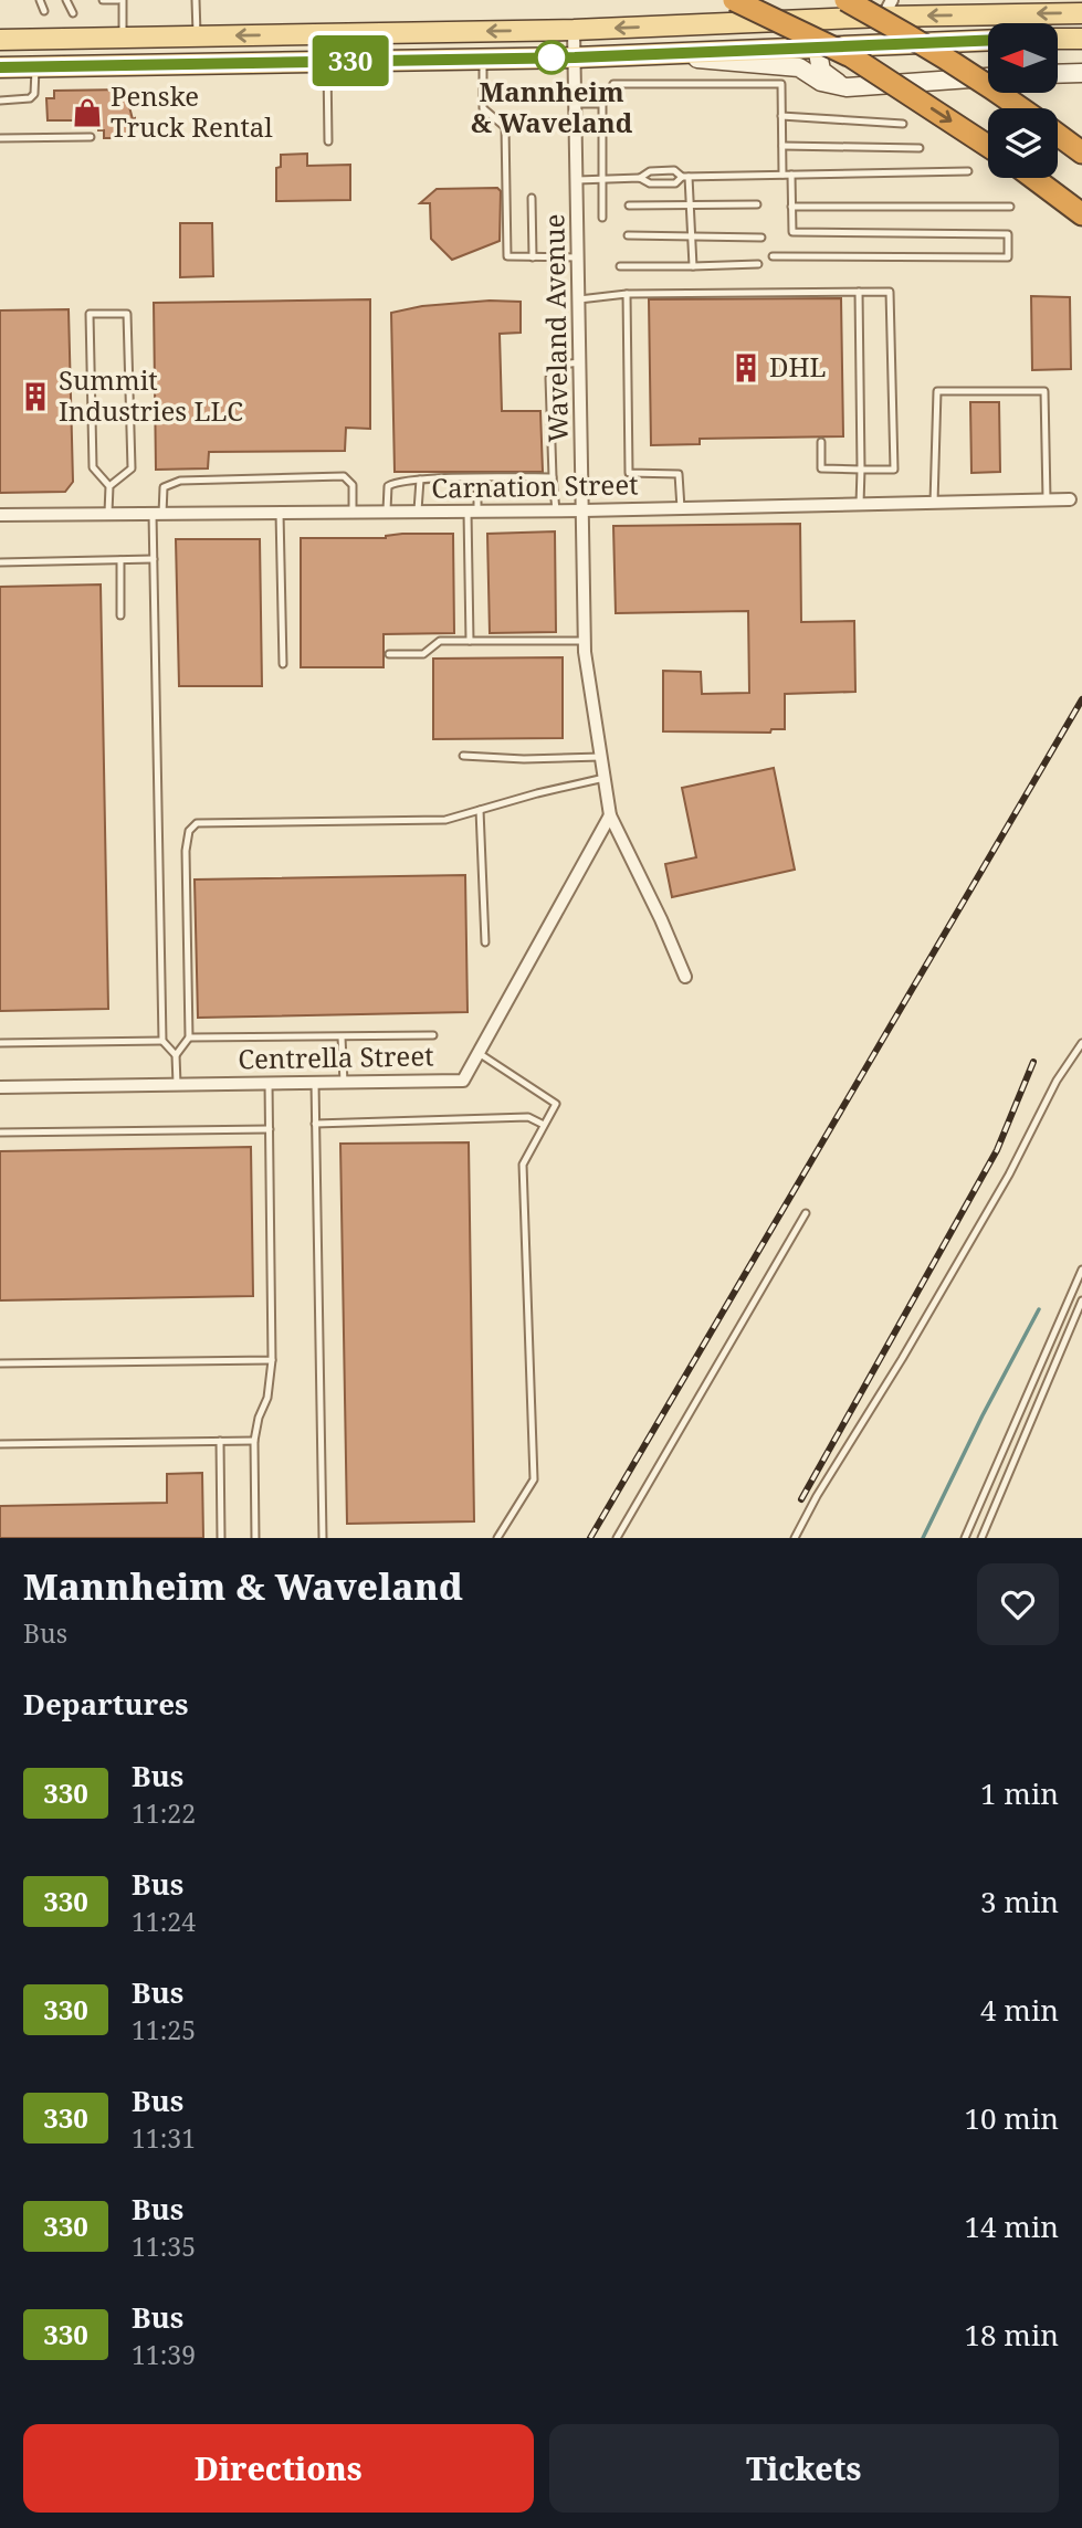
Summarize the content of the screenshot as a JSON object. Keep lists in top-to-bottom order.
{
  "streets": {
    "street": ["Waveland Avenue", "Carnation Street", "Centrella Street"]
  },
  "crossings": [
    ["Waveland Avenue", "Carnation Street"],
    ["Waveland Avenue", "Centrella Street"]
  ],
  "places": {
    "other": ["Mannheim & Waveland"],
    "shop": ["Penske Truck Rental"],
    "building": ["DHL", "Summit Industries LLC"]
  },
  "lines": ["bus line 330"],
  "north": "left",
  "page": {
    "on_map": "330",
    "heading": [
      ["Mannheim & Waveland", "Bus"],
      "Departures"
    ],
    "list": [
      {
        "mark": "330",
        "name": "Bus",
        "note": "11:22",
        "value": "1 min"
      },
      {
        "mark": "330",
        "name": "Bus",
        "note": "11:24",
        "value": "3 min"
      },
      {
        "mark": "330",
        "name": "Bus",
        "note": "11:25",
        "value": "4 min"
      },
      {
        "mark": "330",
        "name": "Bus",
        "note": "11:31",
        "value": "10 min"
      },
      {
        "mark": "330",
        "name": "Bus",
        "note": "11:35",
        "value": "14 min"
      },
      {
        "mark": "330",
        "name": "Bus",
        "note": "11:39",
        "value": "18 min"
      }
    ],
    "buttons": ["Directions", "Tickets"]
  }
}
